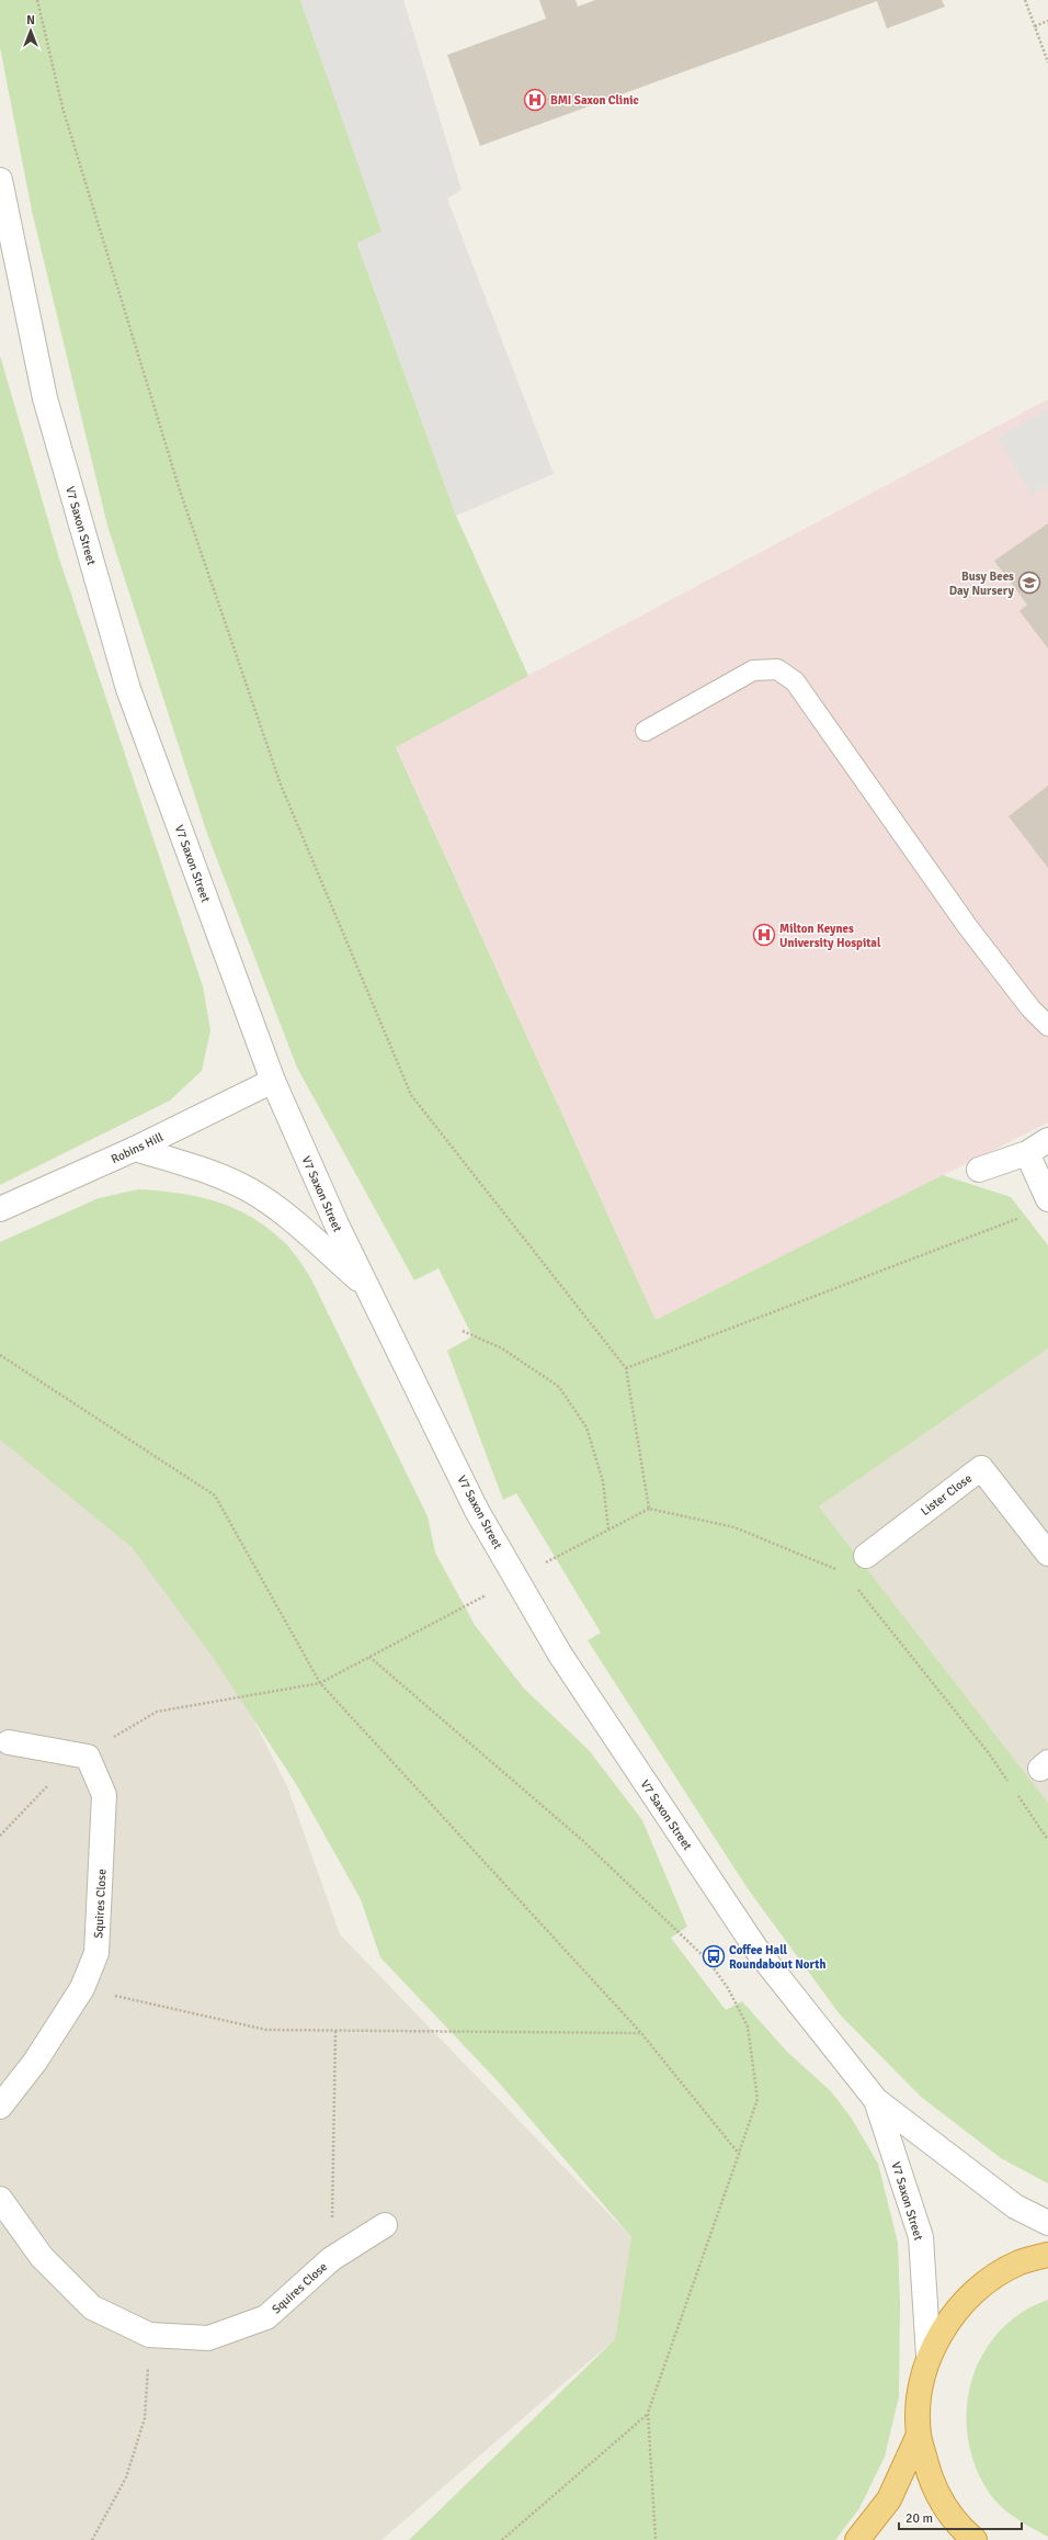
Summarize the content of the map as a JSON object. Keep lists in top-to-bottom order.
{
  "streets": {
    "street": [
      "V7 Saxon Street",
      "Robins Hill",
      "Lister Close",
      "Squires Close"
    ]
  },
  "crossings": [
    ["V7 Saxon Street", "Robins Hill"]
  ],
  "places": {
    "hospital": ["BMI Saxon Clinic", "Milton Keynes University Hospital"],
    "school or university": ["Busy Bees Day Nursery"],
    "bus stop": ["Coffee Hall Roundabout North"]
  },
  "scale_bar": "20 m",
  "north": "top"
}
